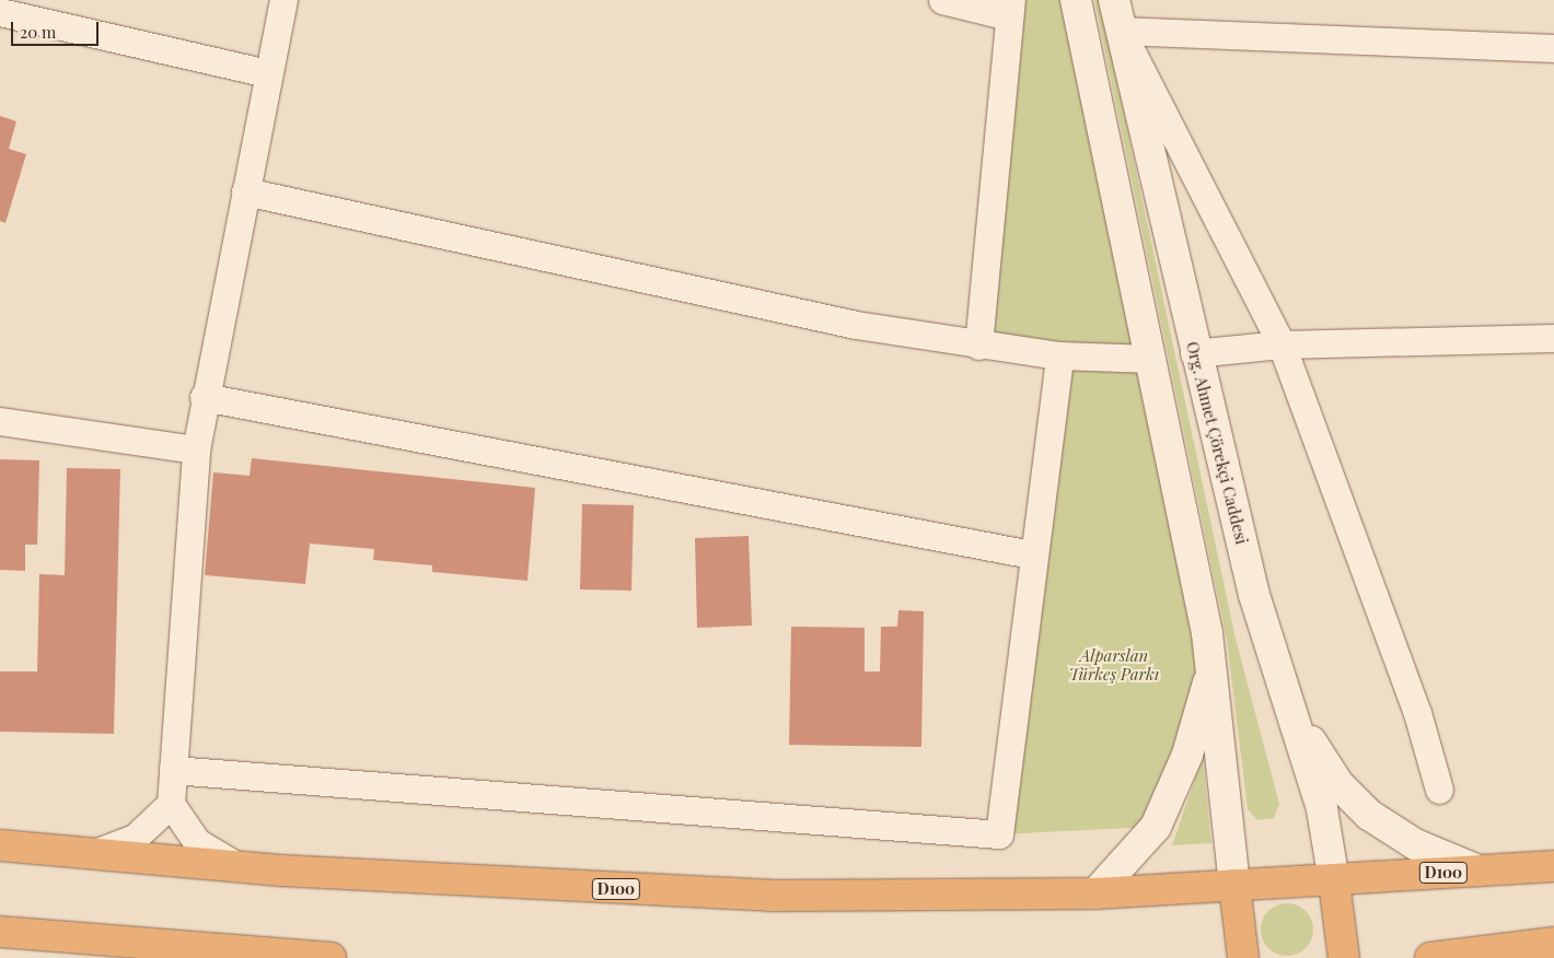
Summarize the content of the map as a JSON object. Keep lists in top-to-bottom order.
{
  "streets": {
    "highway": ["D100"],
    "main road": ["Org. Ahmet Çörekçi Caddesi"]
  },
  "crossings": [
    ["Org. Ahmet Çörekçi Caddesi", "D100"]
  ],
  "parks": ["Alparslan Türkeş Parkı"],
  "scale_bar": "20 m"
}
